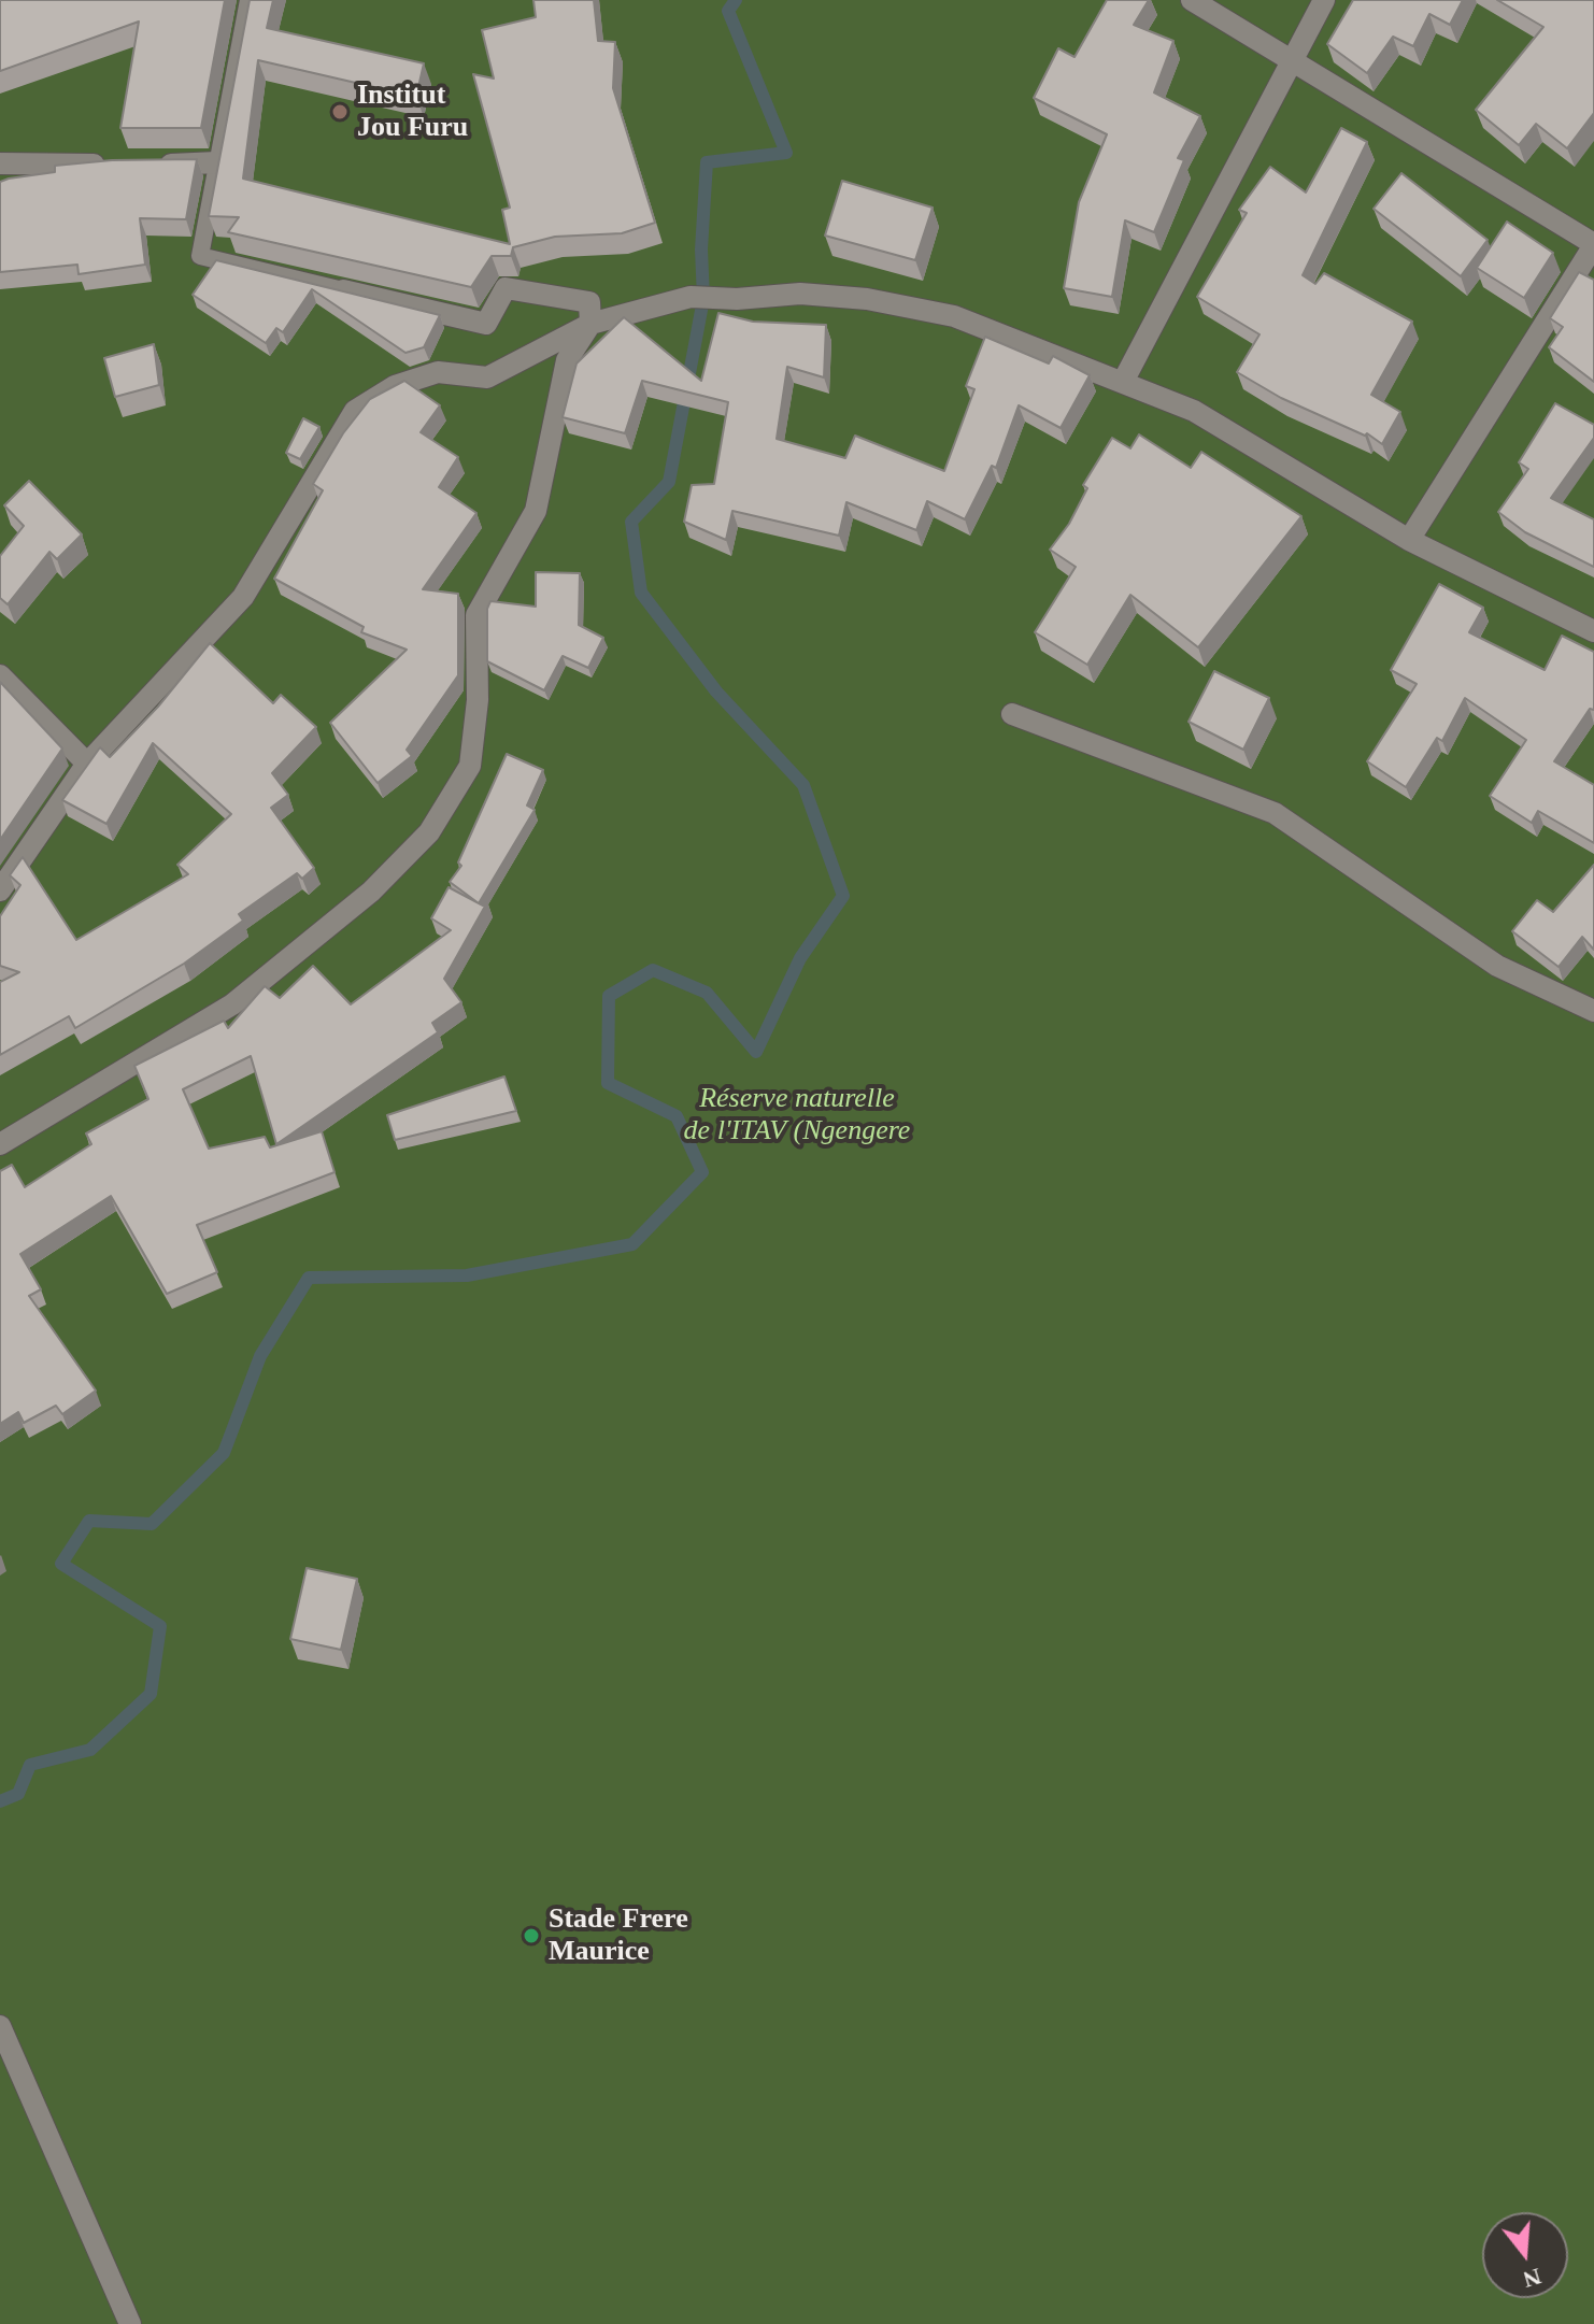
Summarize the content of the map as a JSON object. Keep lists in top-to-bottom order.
{
  "parks": ["Réserve naturelle de l'ITAV (Ngengere"],
  "places": ["Institut Jou Furu", "Stade Frere Maurice"],
  "north": "bottom"
}
